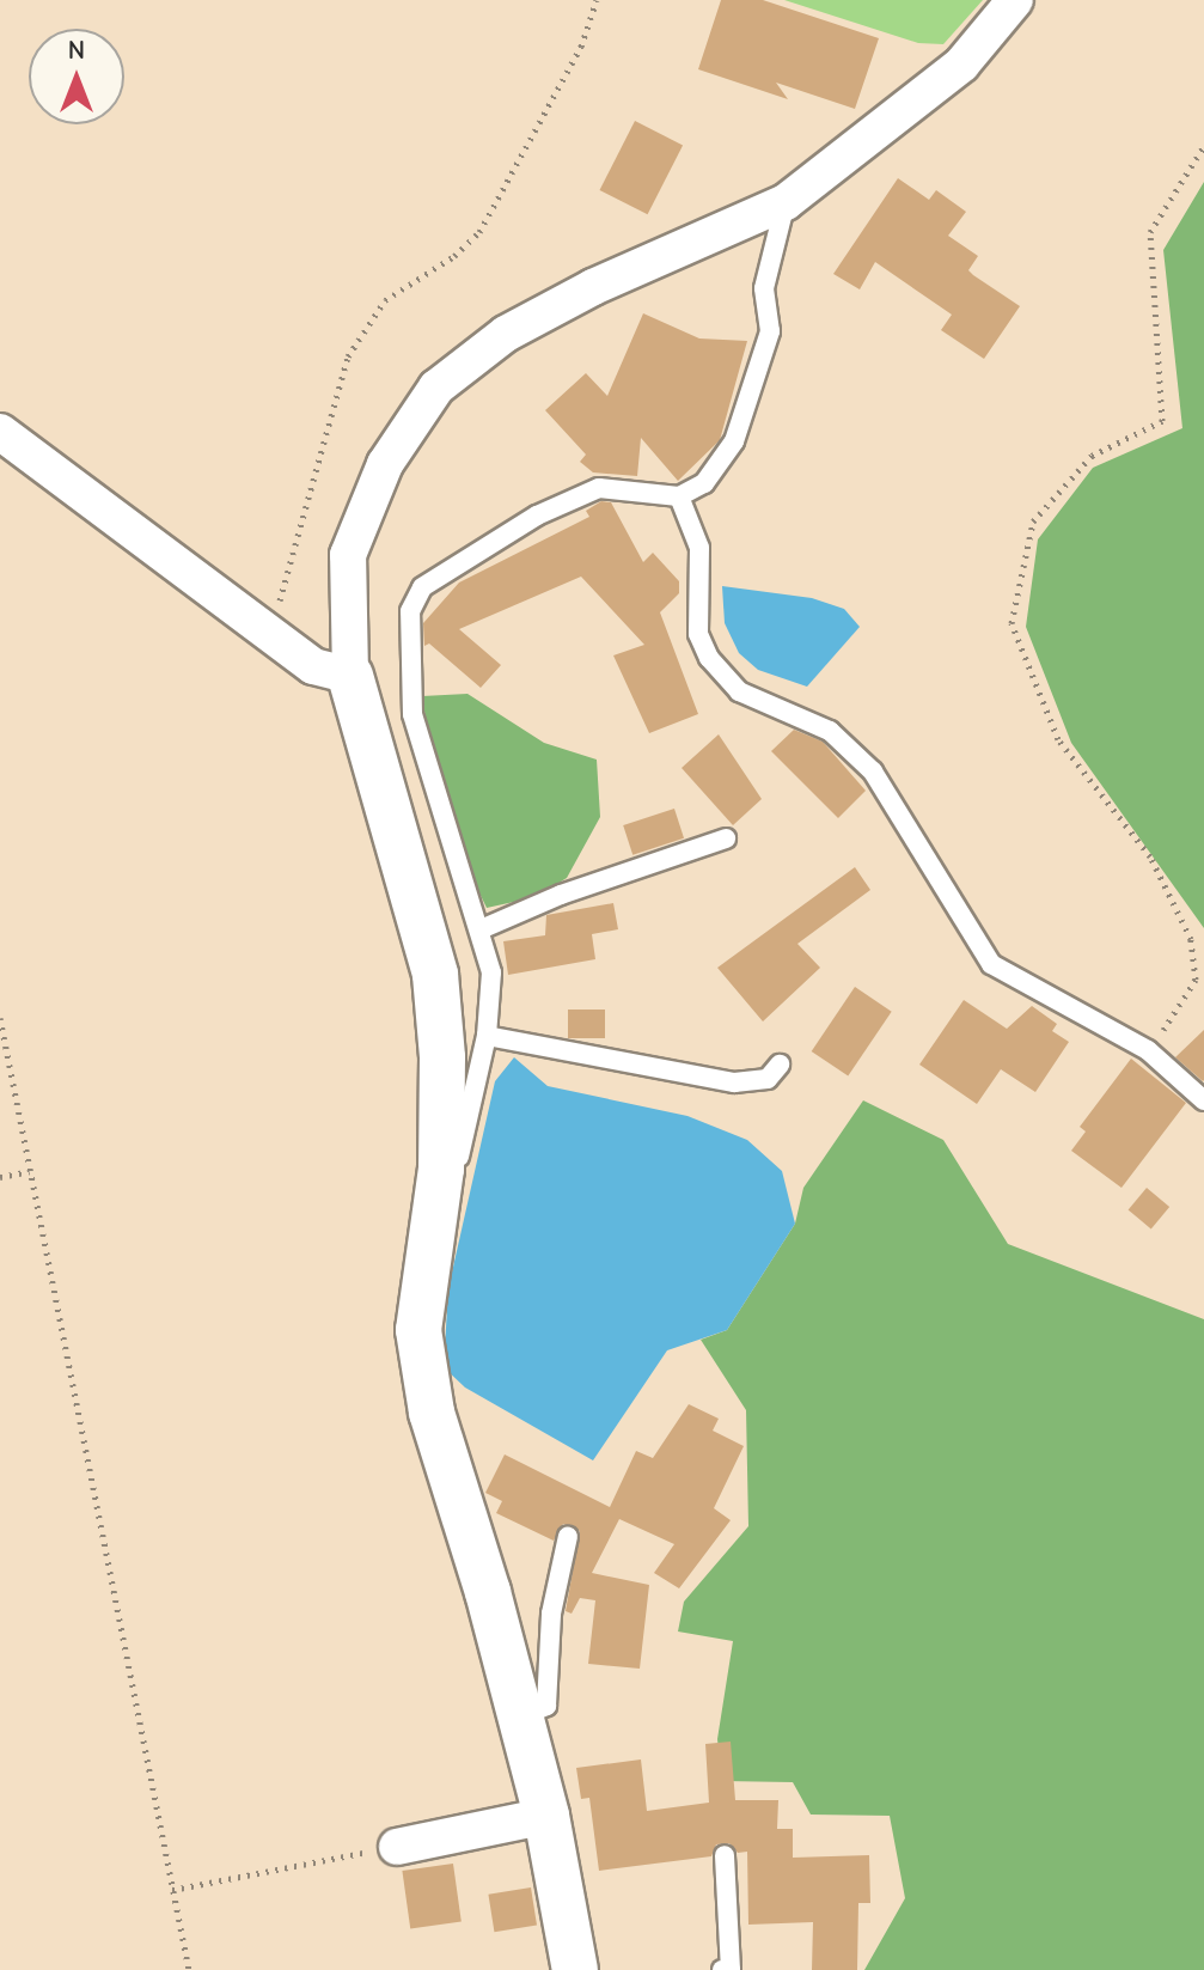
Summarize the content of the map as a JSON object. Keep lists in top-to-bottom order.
{
  "north": "top"
}
